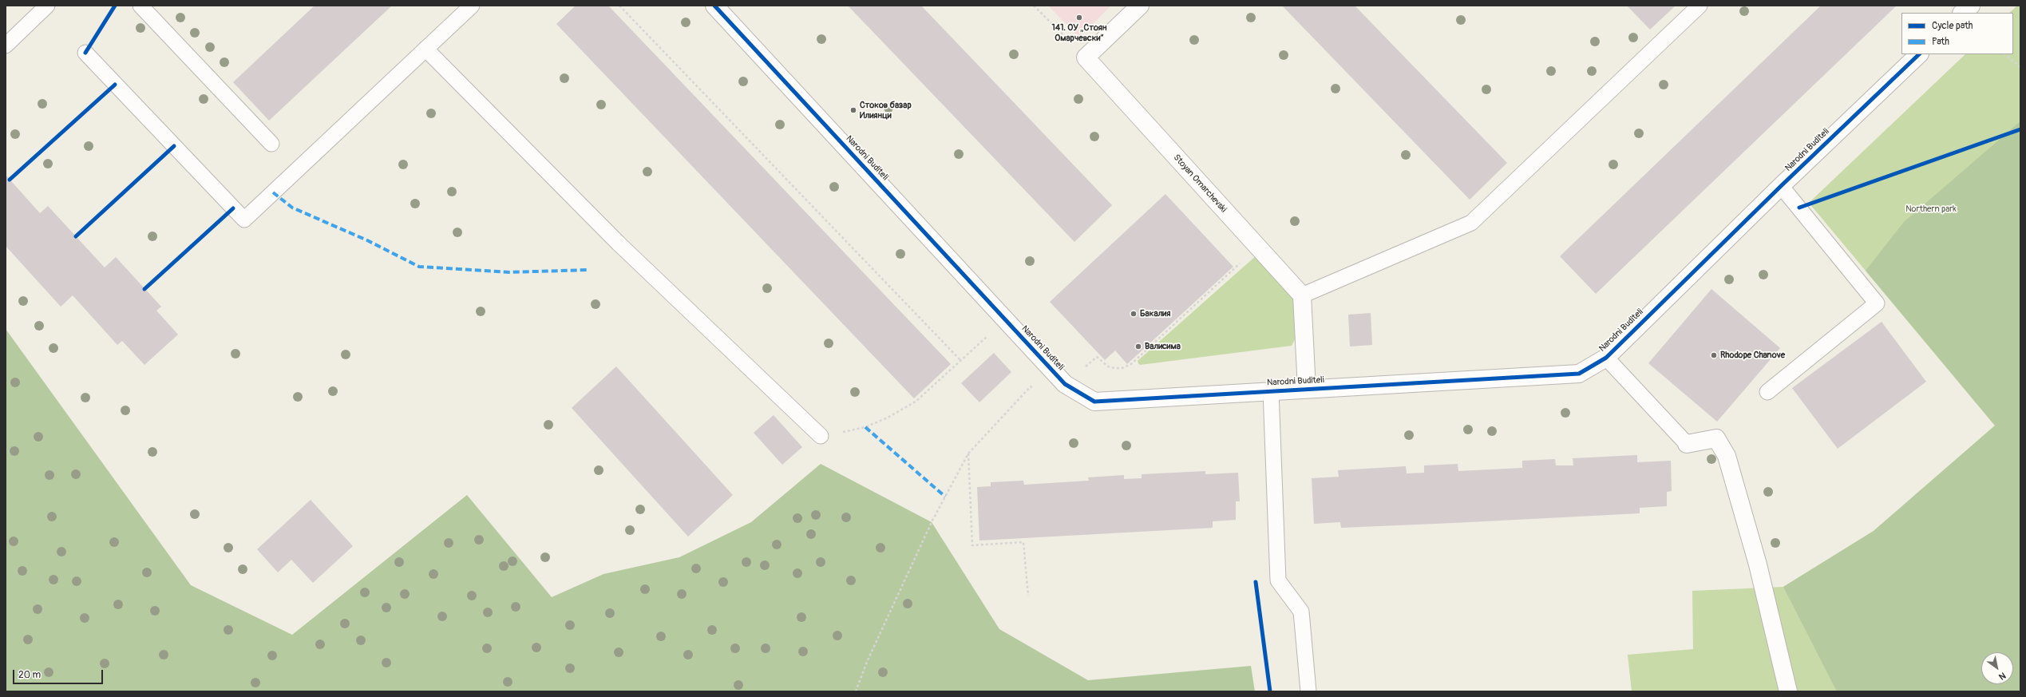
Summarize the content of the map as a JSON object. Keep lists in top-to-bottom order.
{
  "streets": {
    "street": ["Narodni Buditeli", "Stoyan Omarchevski"]
  },
  "parks": ["Northern park"],
  "places": [
    "141. ОУ „Стоян Омарчевски“",
    "Стоков базар Илиянци",
    "Бакалия",
    "Валисима",
    "Rhodope Chanove"
  ],
  "legend": ["Cycle path", "Path"],
  "scale_bar": "20 m",
  "north": "bottom right"
}
